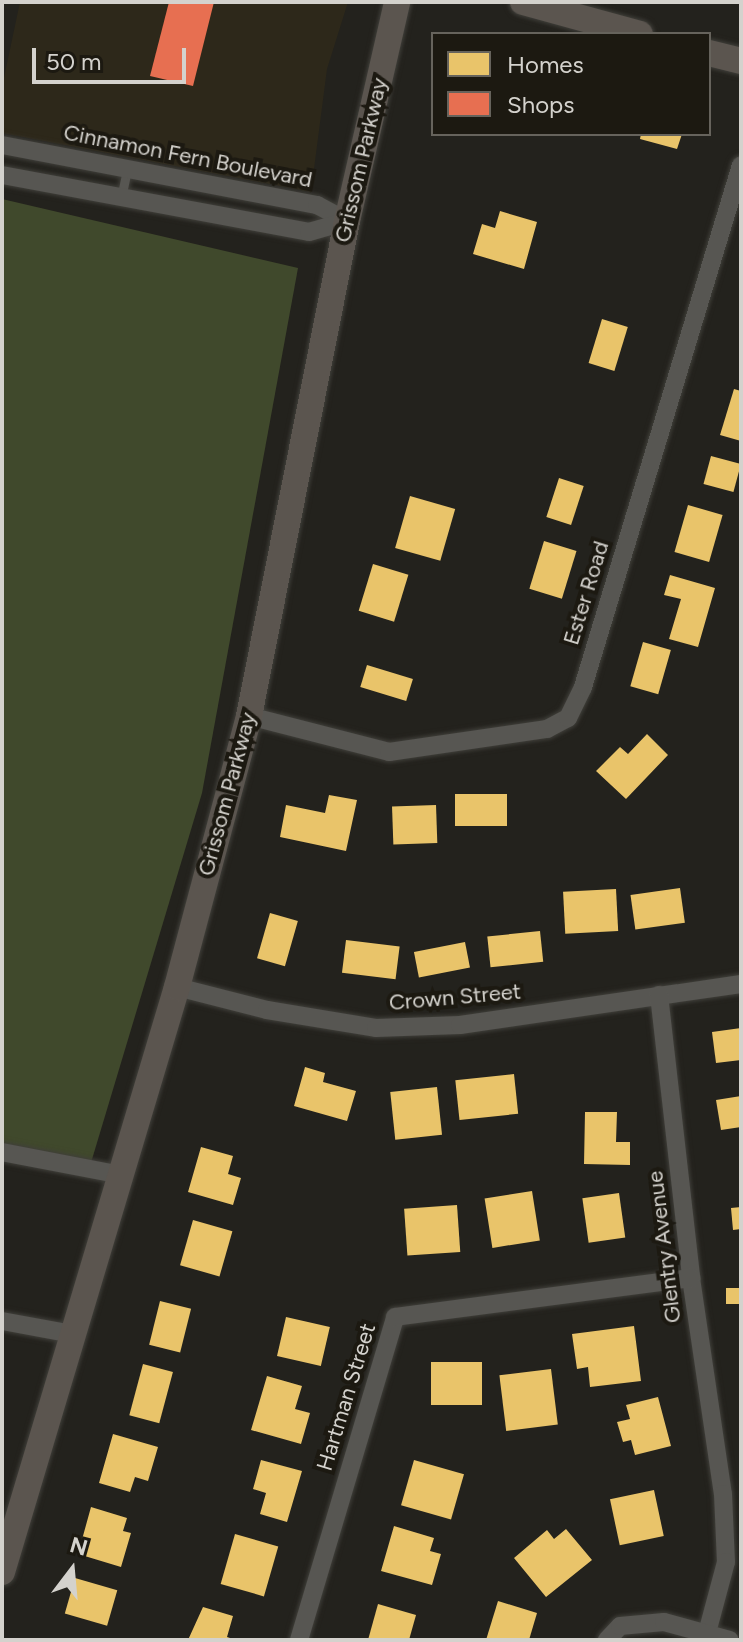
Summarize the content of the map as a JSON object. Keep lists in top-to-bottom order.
{
  "streets": {
    "main road": ["Grissom Parkway"],
    "street": [
      "Cinnamon Fern Boulevard",
      "Ester Road",
      "Crown Street",
      "Glentry Avenue",
      "Hartman Street"
    ]
  },
  "crossings": [
    ["Cinnamon Fern Boulevard", "Grissom Parkway"],
    ["Grissom Parkway", "Ester Road"],
    ["Grissom Parkway", "Crown Street"],
    ["Crown Street", "Glentry Avenue"],
    ["Glentry Avenue", "Hartman Street"]
  ],
  "legend": ["Homes", "Shops"],
  "scale_bar": "50 m",
  "north": "top"
}
